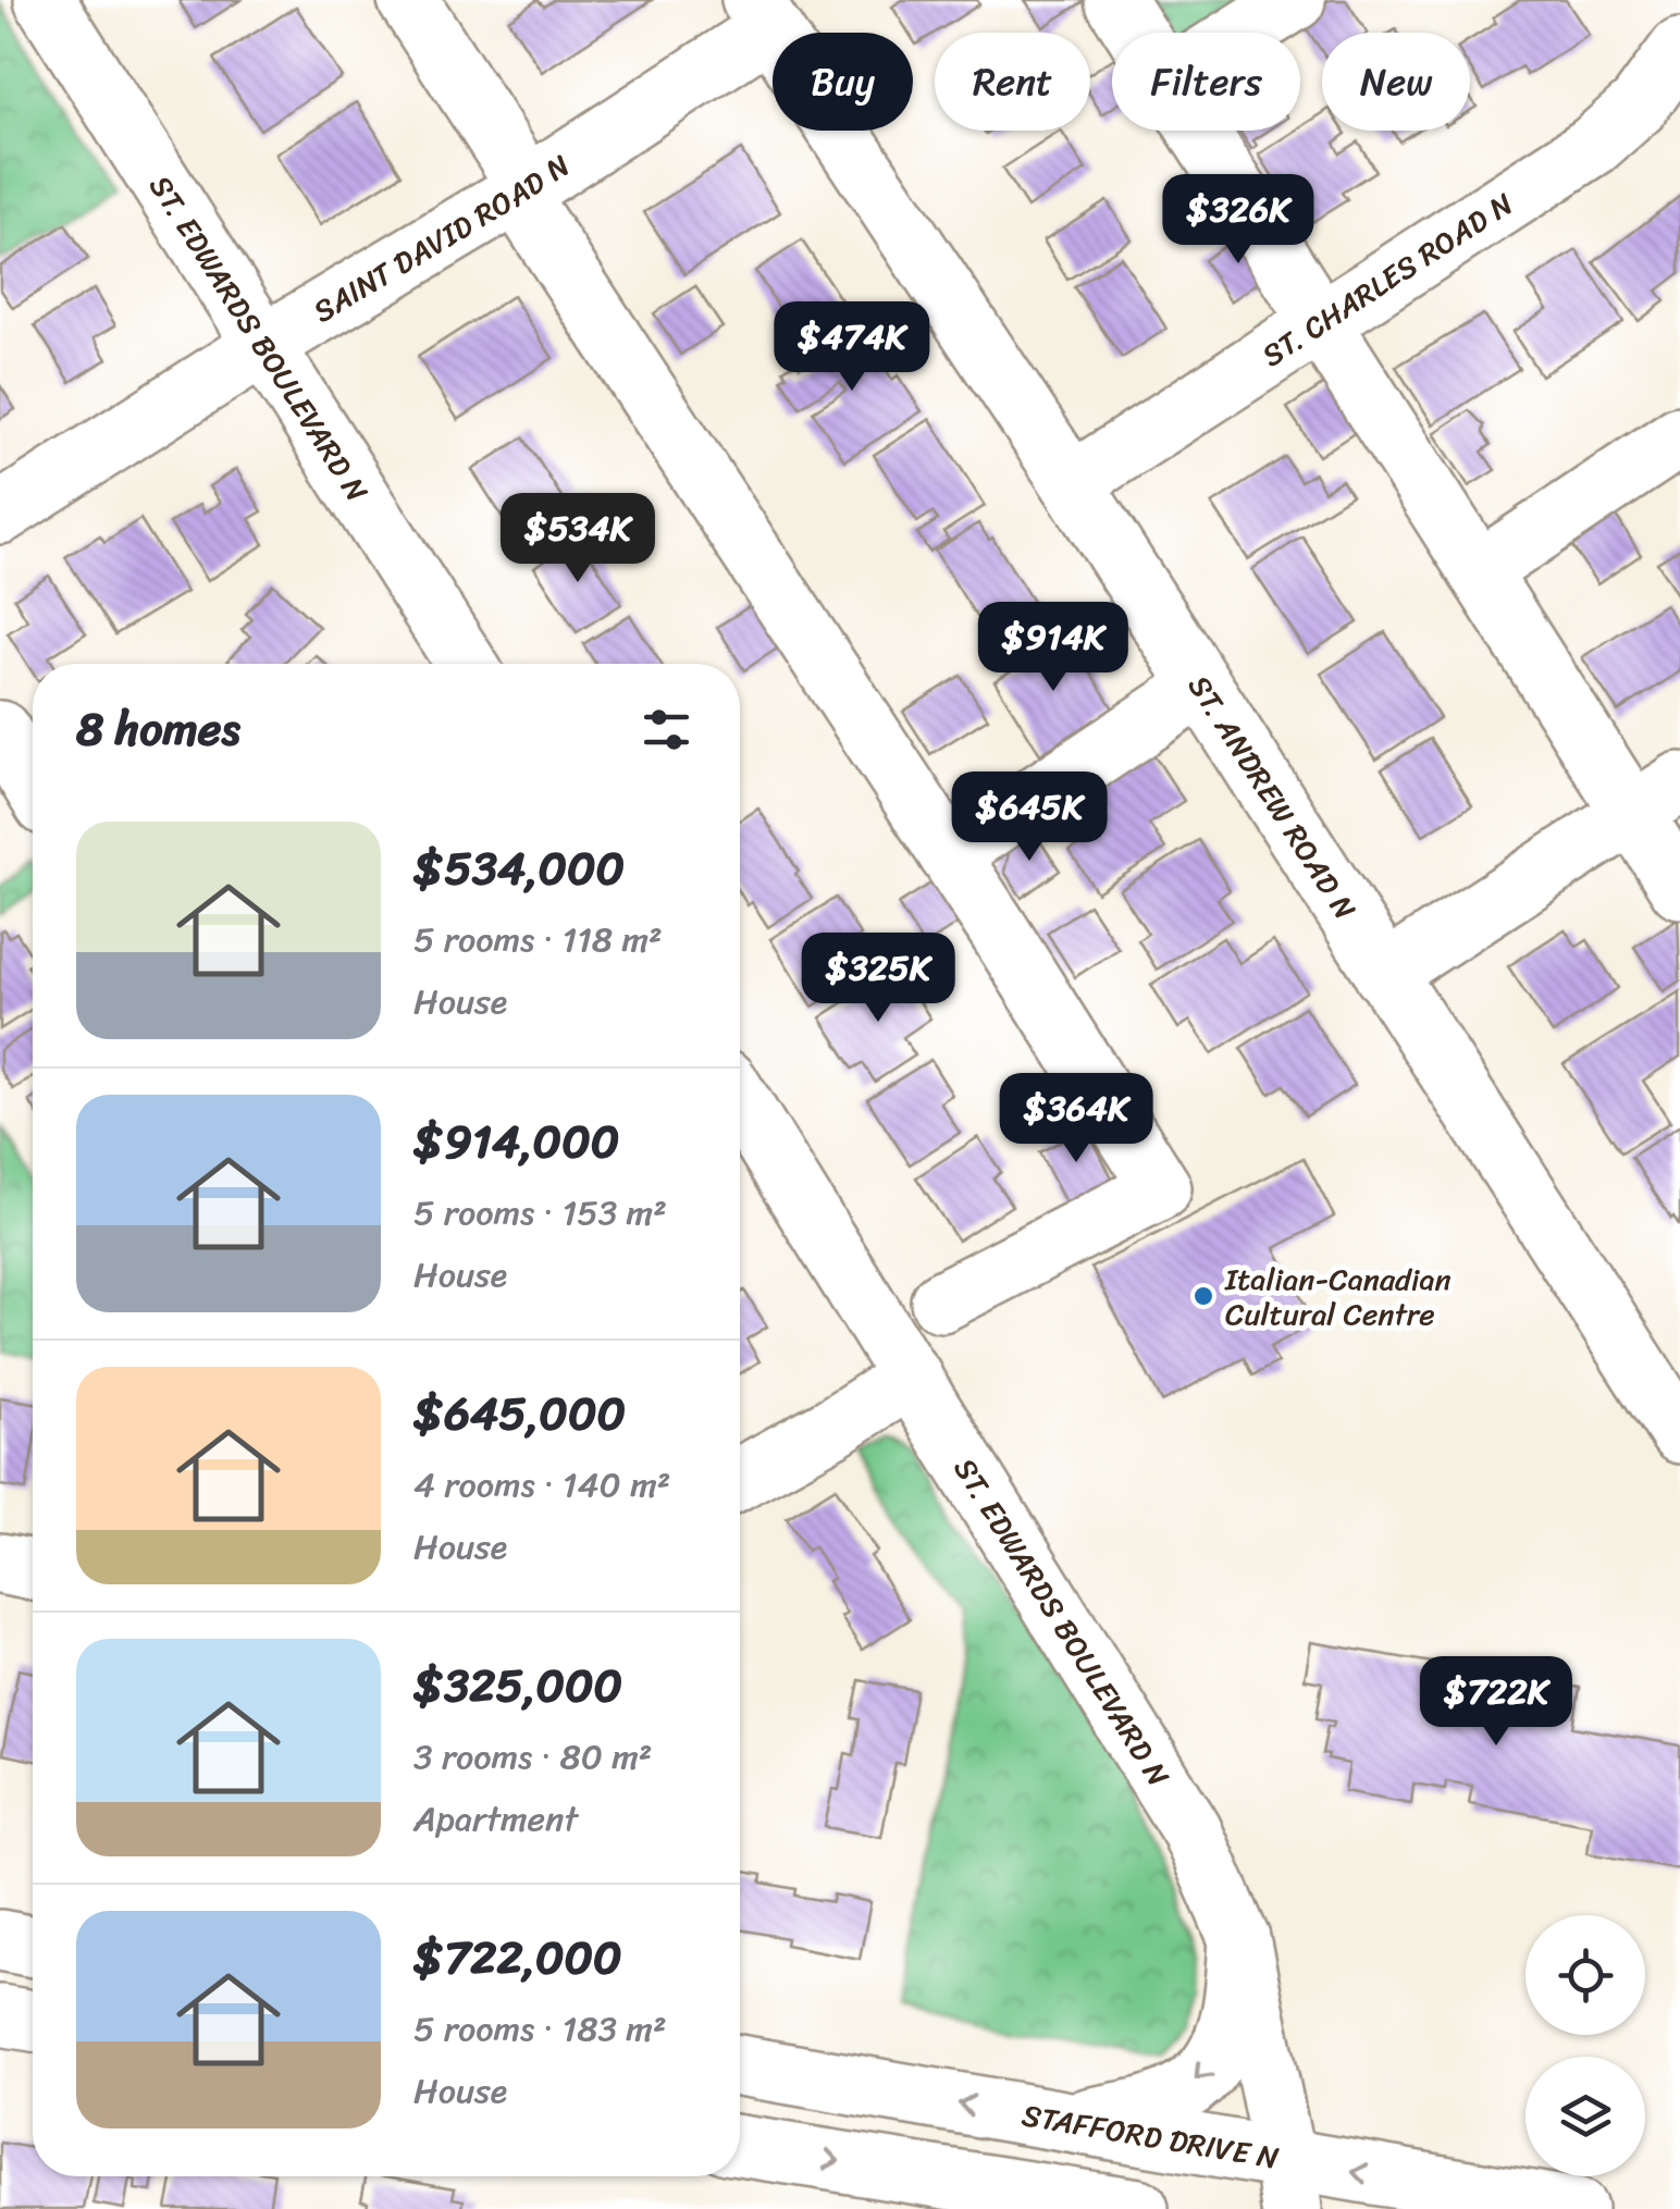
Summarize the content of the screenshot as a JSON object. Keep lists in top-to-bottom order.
{
  "streets": {
    "street": [
      "SAINT DAVID ROAD N",
      "ST. CHARLES ROAD N",
      "ST. EDWARDS BOULEVARD N",
      "ST. ANDREW ROAD N",
      "STAFFORD DRIVE N"
    ]
  },
  "crossings": [
    ["SAINT DAVID ROAD N", "ST. EDWARDS BOULEVARD N"],
    ["SAINT DAVID ROAD N", "ST. ANDREW ROAD N"],
    ["ST. CHARLES ROAD N", "ST. ANDREW ROAD N"],
    ["ST. EDWARDS BOULEVARD N", "STAFFORD DRIVE N"]
  ],
  "places": ["Italian-Canadian Cultural Centre"],
  "page": {
    "chip": [
      "Buy",
      "Rent",
      "Filters",
      "New"
    ],
    "price": [
      "$326K",
      "$474K",
      "$534K",
      "$914K",
      "$645K",
      "$325K",
      "$364K",
      "$722K"
    ],
    "heading": "8 homes",
    "list": [
      {
        "name": "$534,000",
        "note": "5 rooms · 118 m² · House"
      },
      {
        "name": "$914,000",
        "note": "5 rooms · 153 m² · House"
      },
      {
        "name": "$645,000",
        "note": "4 rooms · 140 m² · House"
      },
      {
        "name": "$325,000",
        "note": "3 rooms · 80 m² · Apartment"
      },
      {
        "name": "$722,000",
        "note": "5 rooms · 183 m² · House"
      }
    ]
  }
}
